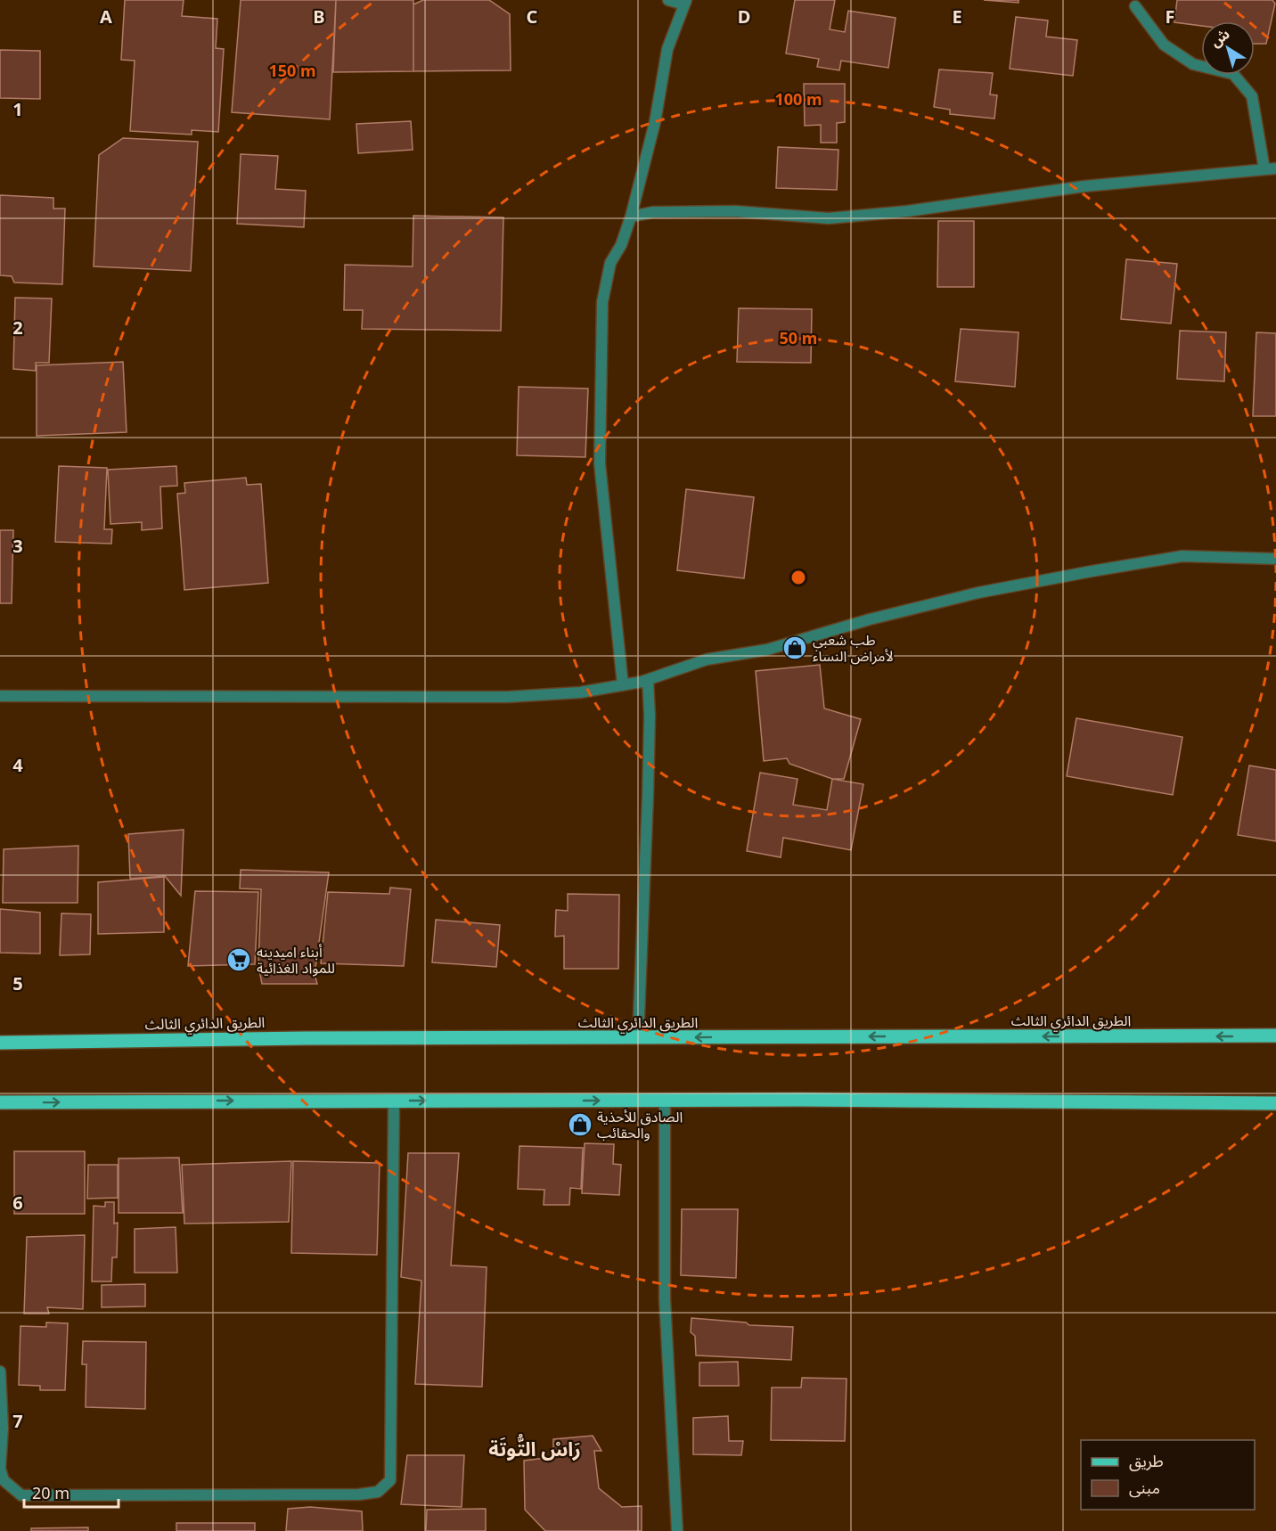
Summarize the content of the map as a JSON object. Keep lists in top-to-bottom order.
{
  "streets": {
    "main road": ["الطريق الدائري الثالث"]
  },
  "districts": ["رَاسْ التُّوتَة"],
  "places": {
    "shop": ["طب شعبي لأمراض النساء", "الصادق للأحذية والحقائب"],
    "supermarket": ["أبناء اميدينه للمواد الغذائية"]
  },
  "legend": ["طريق", "مبنى"],
  "scale_bar": "20 m",
  "north": "top left",
  "grid": {
    "columns": [
      "A",
      "B",
      "C",
      "D",
      "E",
      "F"
    ],
    "rows": [
      "1",
      "2",
      "3",
      "4",
      "5",
      "6",
      "7"
    ]
  },
  "rings": ["150 m", "100 m", "50 m"]
}
